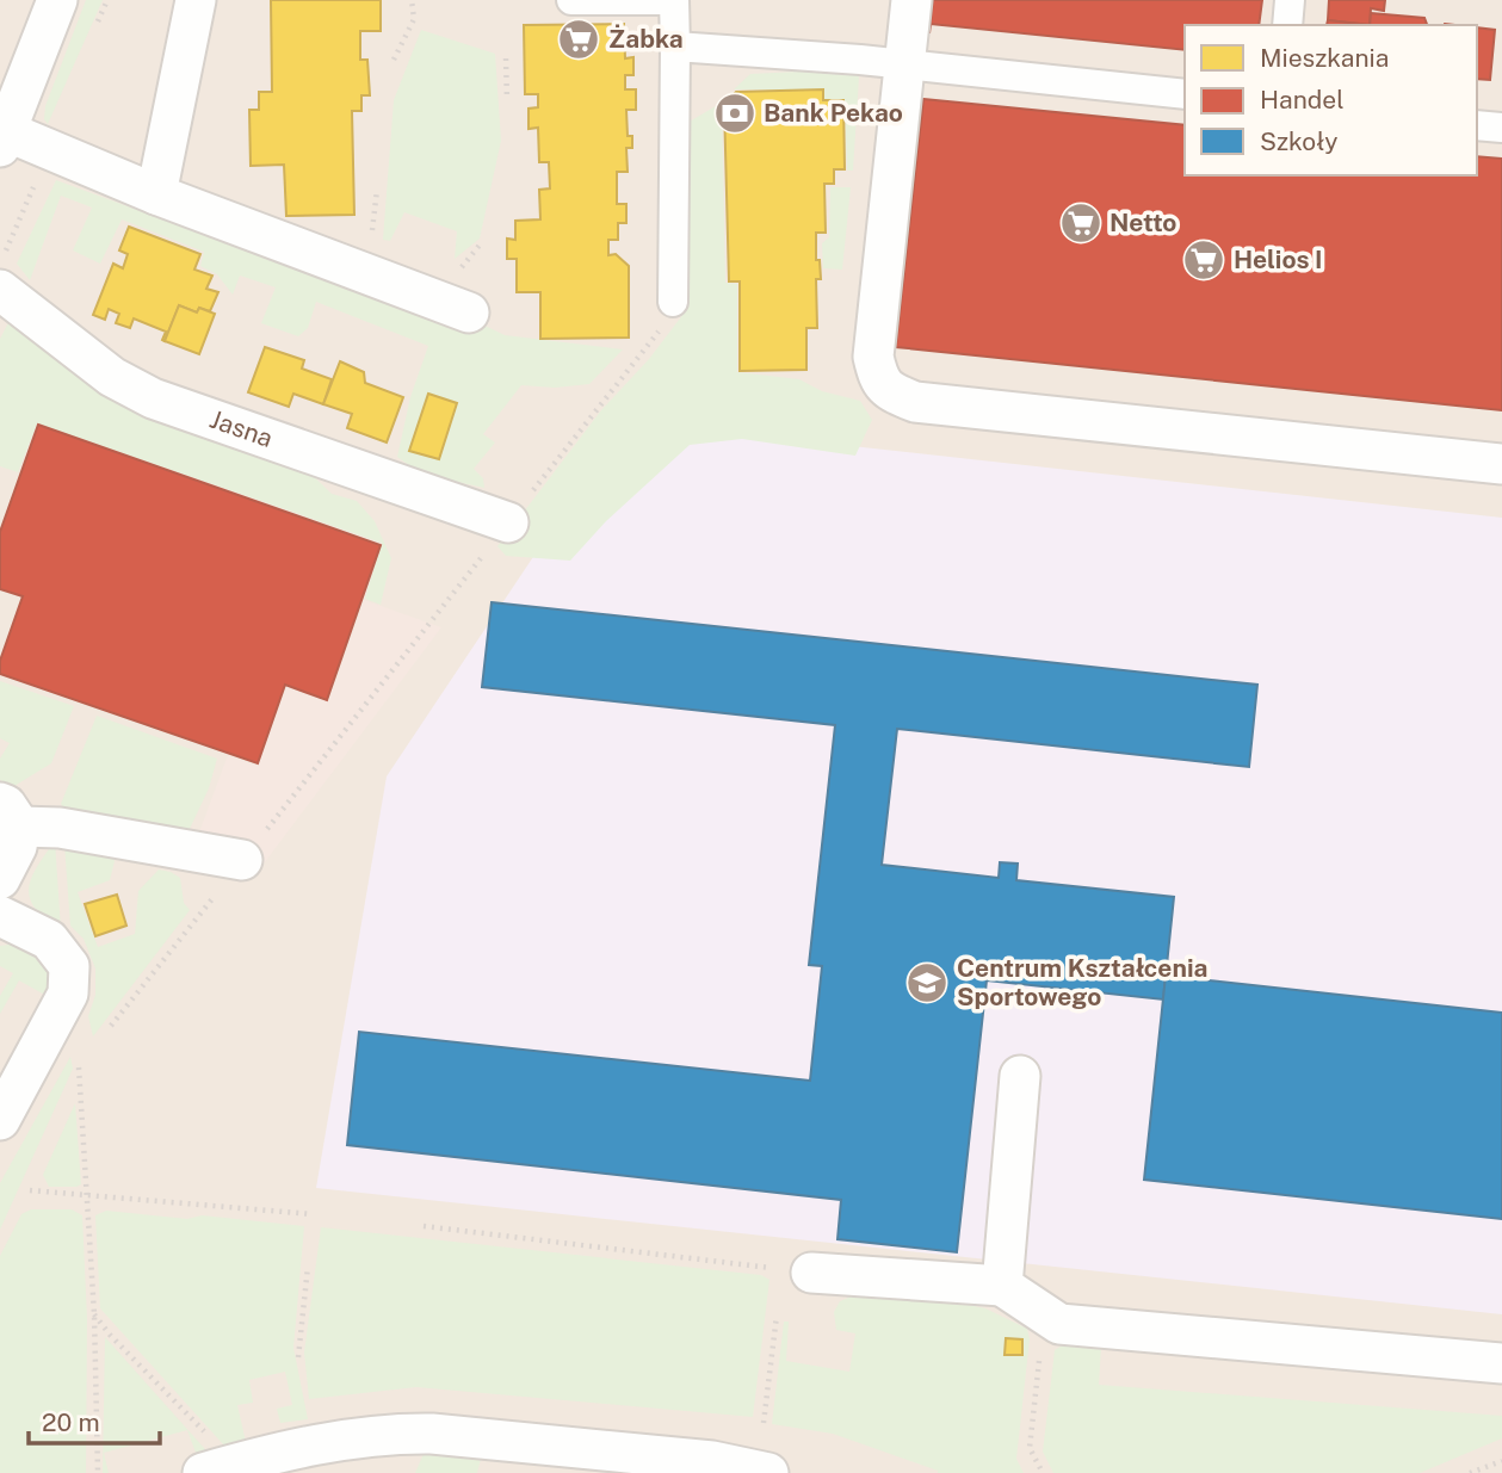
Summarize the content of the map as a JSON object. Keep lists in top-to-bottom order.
{
  "streets": {
    "street": ["Jasna"]
  },
  "places": {
    "supermarket": ["Żabka", "Netto", "Helios I"],
    "bank": ["Bank Pekao"],
    "school or university": ["Centrum Kształcenia Sportowego"]
  },
  "legend": ["Mieszkania", "Handel", "Szkoły"],
  "scale_bar": "20 m"
}
